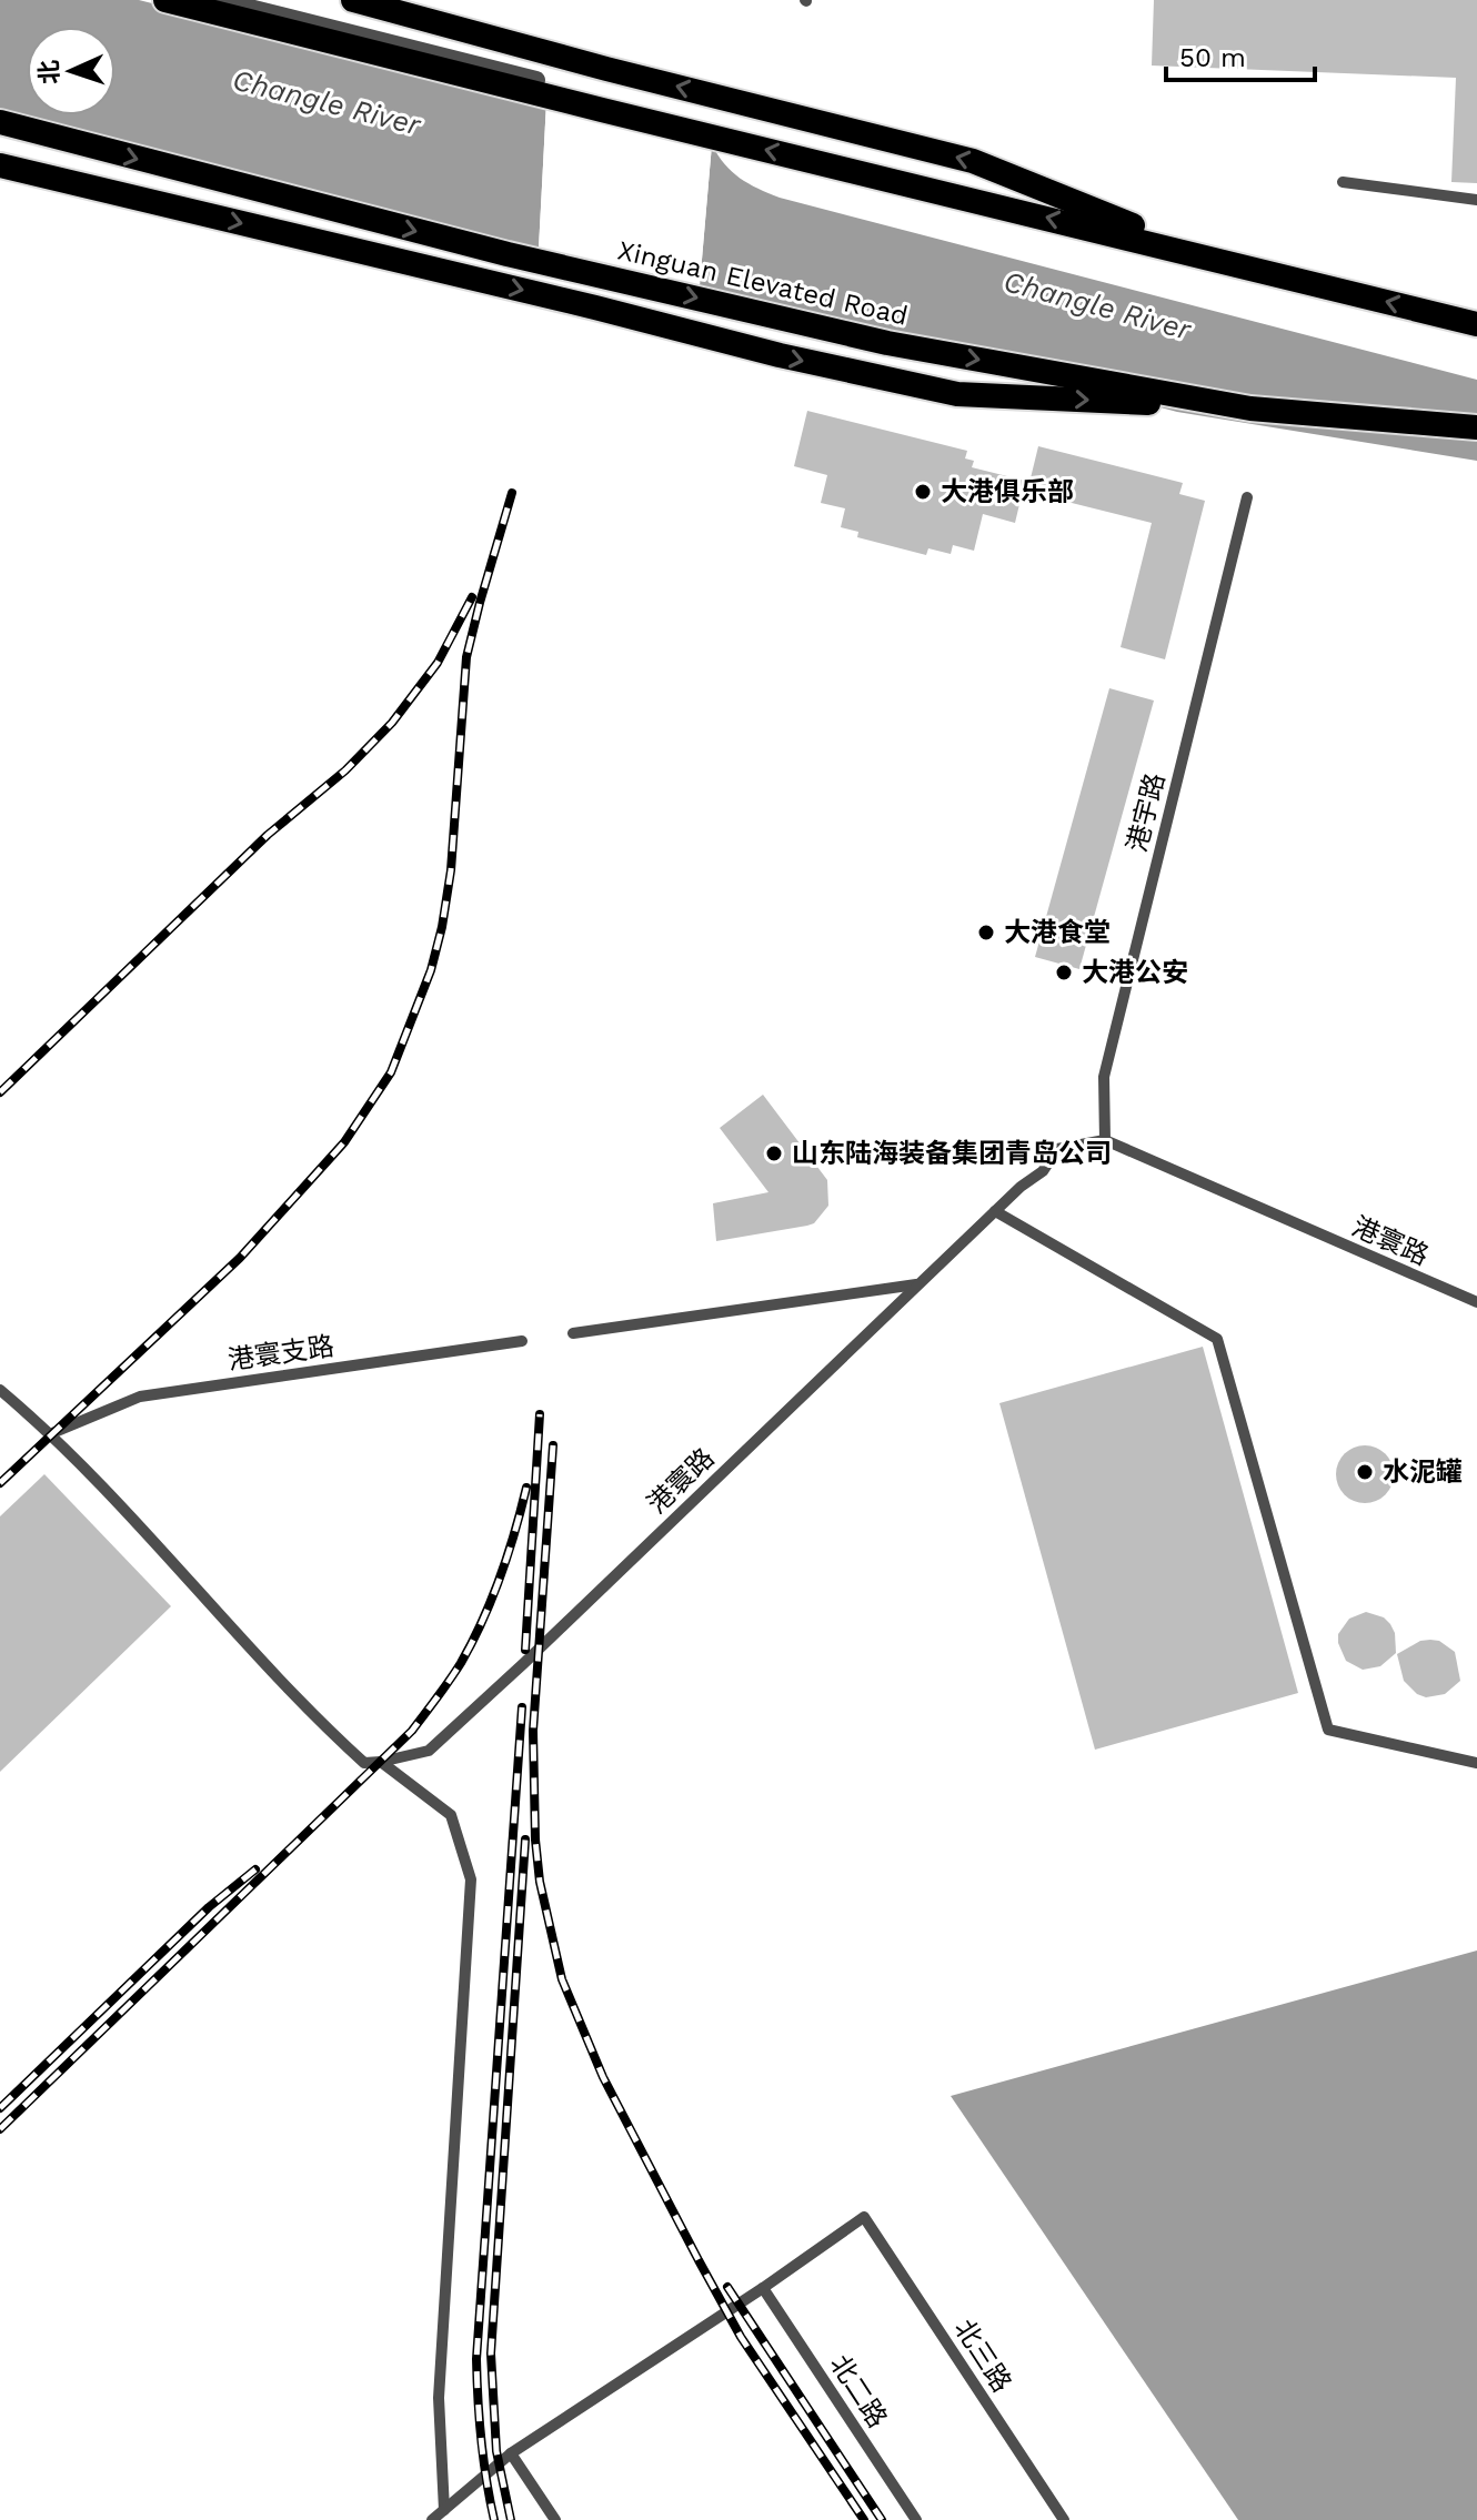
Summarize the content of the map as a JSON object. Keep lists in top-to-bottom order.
{
  "streets": {
    "highway": ["Xinguan Elevated Road"],
    "lane": [
      "港宇路",
      "港寰路",
      "港寰支路",
      "北三路",
      "北二路"
    ]
  },
  "crossings": [
    ["港宇路", "港寰路"],
    ["北三路", "北二路"]
  ],
  "water": ["Changle River"],
  "places": [
    "大港俱乐部",
    "大港食堂",
    "大港公安",
    "山东陆海装备集团青岛公司",
    "水泥罐"
  ],
  "scale_bar": "50 m",
  "north": "left"
}
